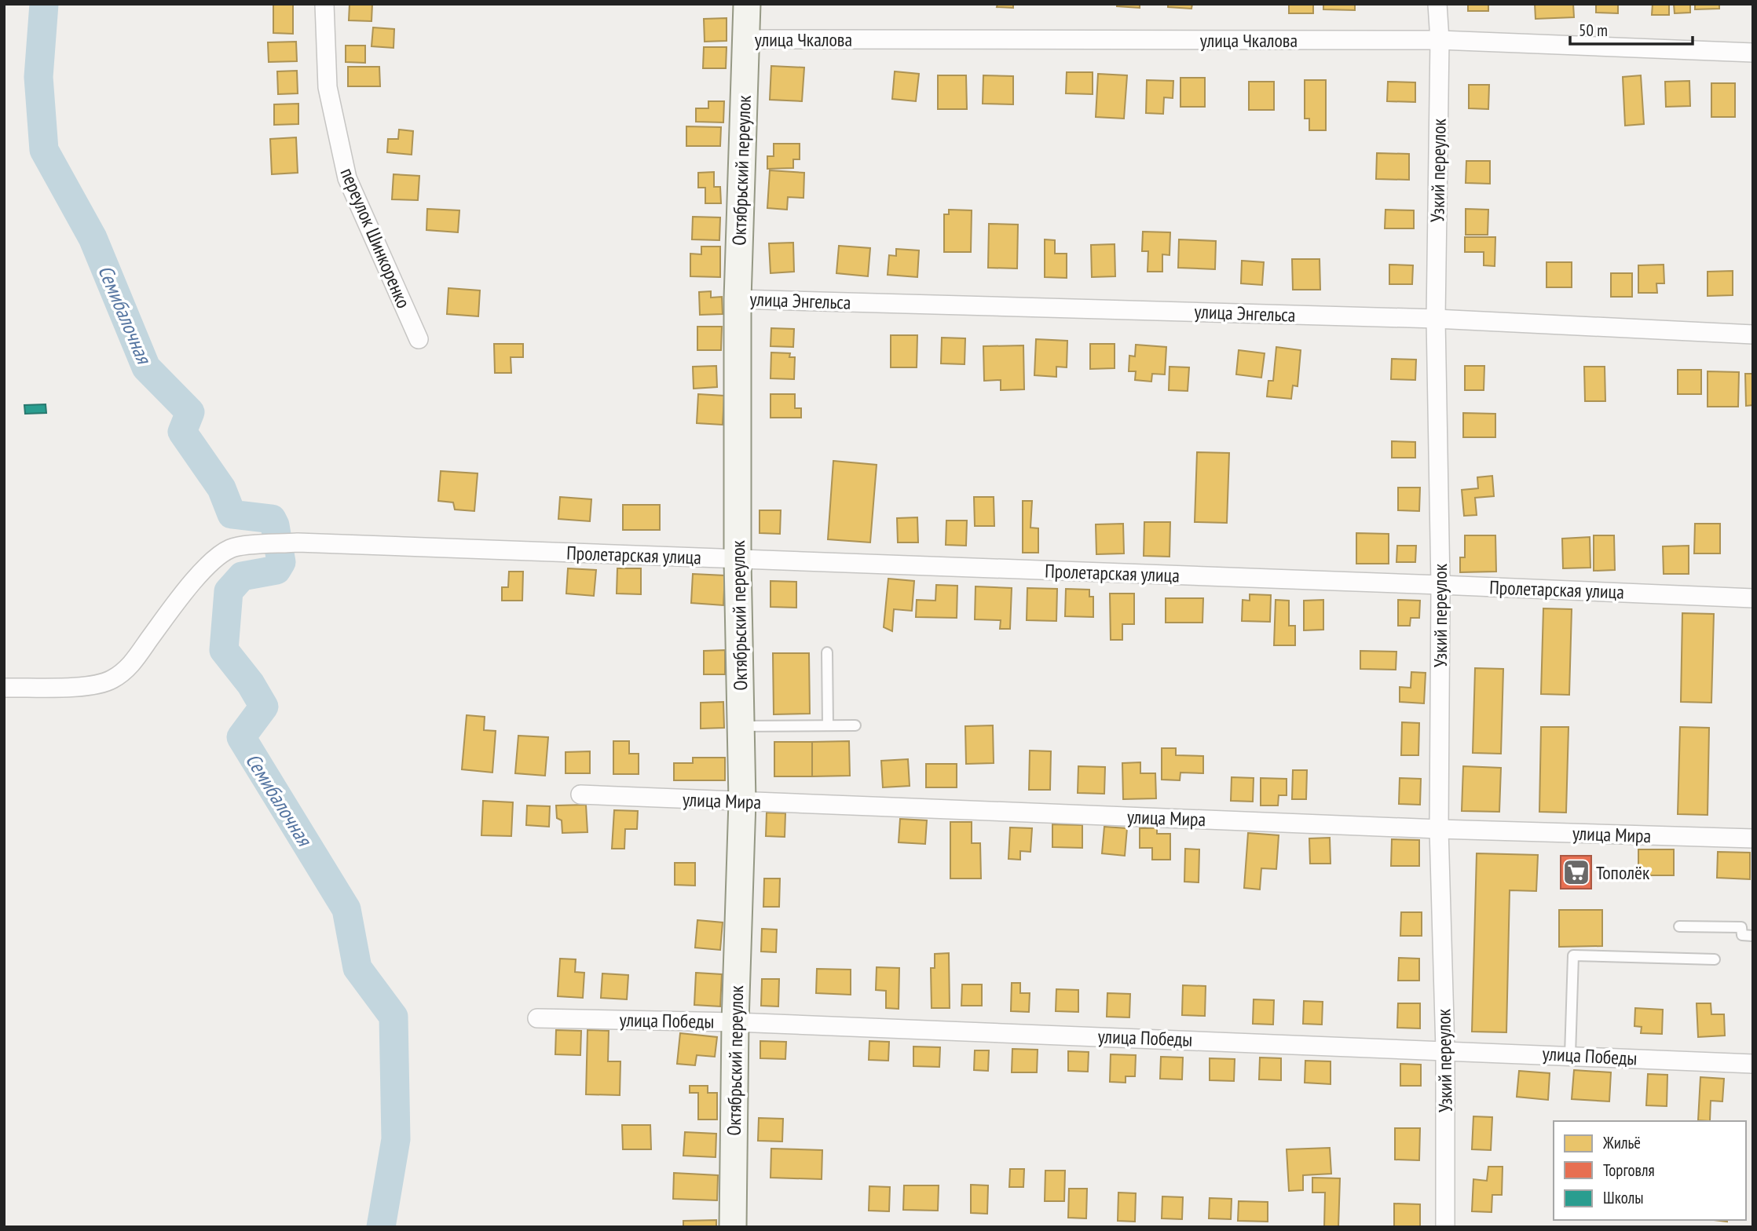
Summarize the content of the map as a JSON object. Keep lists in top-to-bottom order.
{
  "streets": {
    "street": [
      "улица Чкалова",
      "Октябрьский переулок",
      "Узкий переулок",
      "переулок Шинкоренко",
      "улица Энгельса",
      "Пролетарская улица",
      "улица Мира",
      "улица Победы"
    ]
  },
  "crossings": [
    ["улица Чкалова", "Октябрьский переулок"],
    ["улица Чкалова", "Узкий переулок"],
    ["Октябрьский переулок", "улица Энгельса"],
    ["Октябрьский переулок", "Пролетарская улица"],
    ["Октябрьский переулок", "улица Мира"],
    ["Октябрьский переулок", "улица Победы"],
    ["Узкий переулок", "улица Энгельса"],
    ["Узкий переулок", "Пролетарская улица"],
    ["Узкий переулок", "улица Мира"],
    ["Узкий переулок", "улица Победы"]
  ],
  "water": ["Семибалочная"],
  "places": {
    "supermarket": ["Тополёк"]
  },
  "legend": ["Жильё", "Торговля", "Школы"],
  "scale_bar": "50 m"
}
